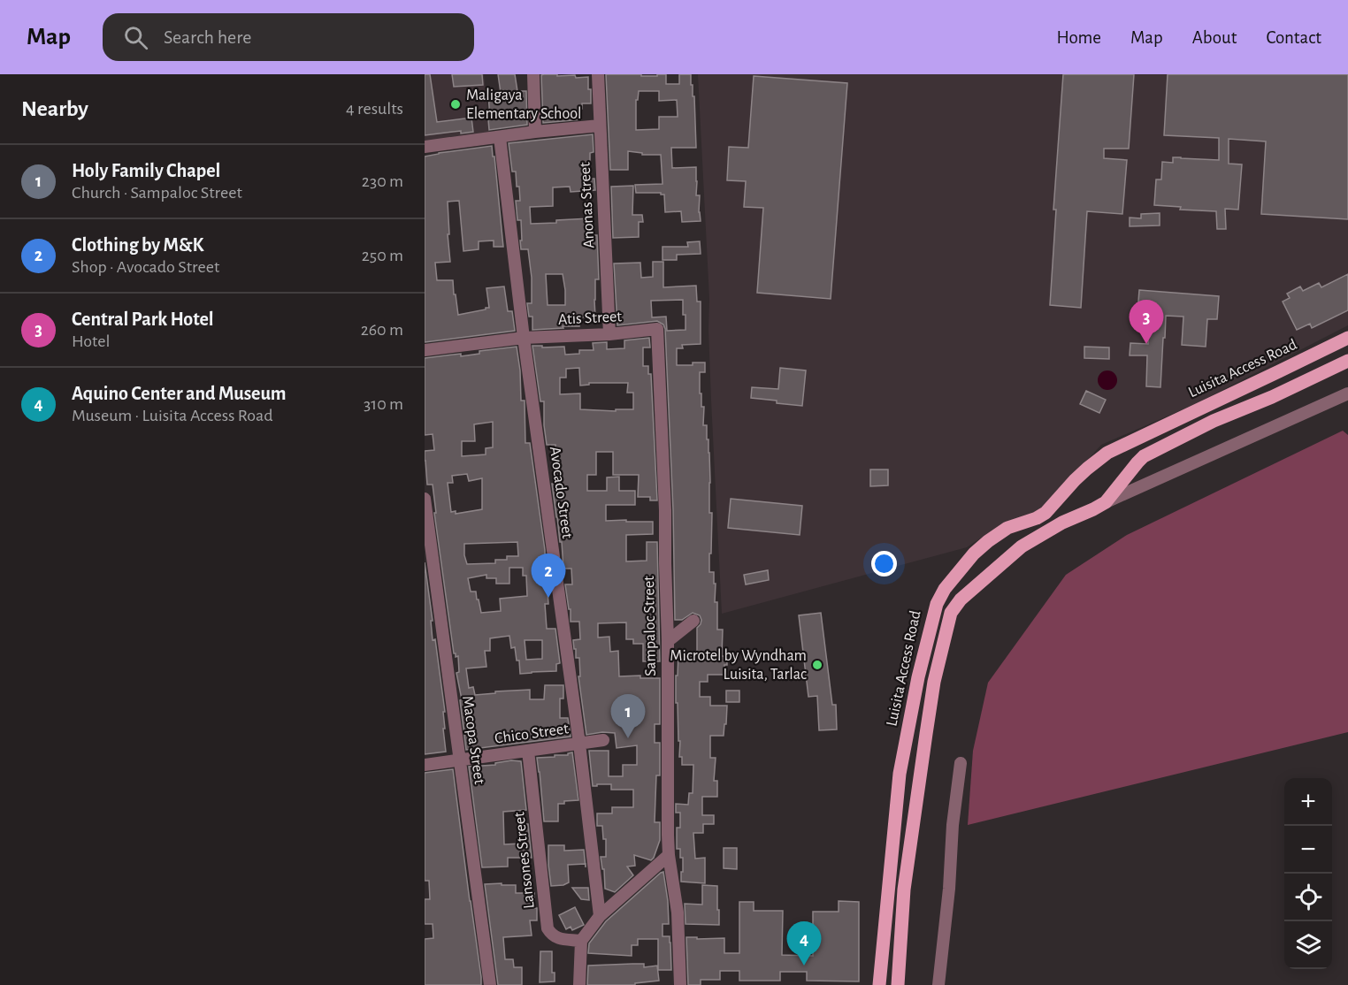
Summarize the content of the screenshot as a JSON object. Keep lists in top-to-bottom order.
{
  "streets": {
    "main road": ["Luisita Access Road"],
    "street": [
      "Anonas Street",
      "Atis Street",
      "Avocado Street",
      "Sampaloc Street",
      "Chico Street",
      "Macopa Street",
      "Lansones Street"
    ]
  },
  "crossings": [
    ["Anonas Street", "Atis Street"],
    ["Atis Street", "Avocado Street"],
    ["Atis Street", "Sampaloc Street"],
    ["Avocado Street", "Chico Street"],
    ["Chico Street", "Macopa Street"],
    ["Chico Street", "Lansones Street"]
  ],
  "places": ["Maligaya Elementary School", "Microtel by Wyndham Luisita, Tarlac"],
  "page": {
    "header": "Map",
    "search": "Search here",
    "nav": [
      "Home",
      "Map",
      "About",
      "Contact"
    ],
    "heading": ["Nearby", "4 results"],
    "list": [
      {
        "mark": "1",
        "name": "Holy Family Chapel",
        "note": "Church · Sampaloc Street",
        "value": "230 m"
      },
      {
        "mark": "2",
        "name": "Clothing by M&K",
        "note": "Shop · Avocado Street",
        "value": "250 m"
      },
      {
        "mark": "3",
        "name": "Central Park Hotel",
        "note": "Hotel",
        "value": "260 m"
      },
      {
        "mark": "4",
        "name": "Aquino Center and Museum",
        "note": "Museum · Luisita Access Road",
        "value": "310 m"
      }
    ],
    "pins": [
      "3",
      "2",
      "1",
      "4"
    ],
    "map_buttons": ["+", "−"]
  }
}
